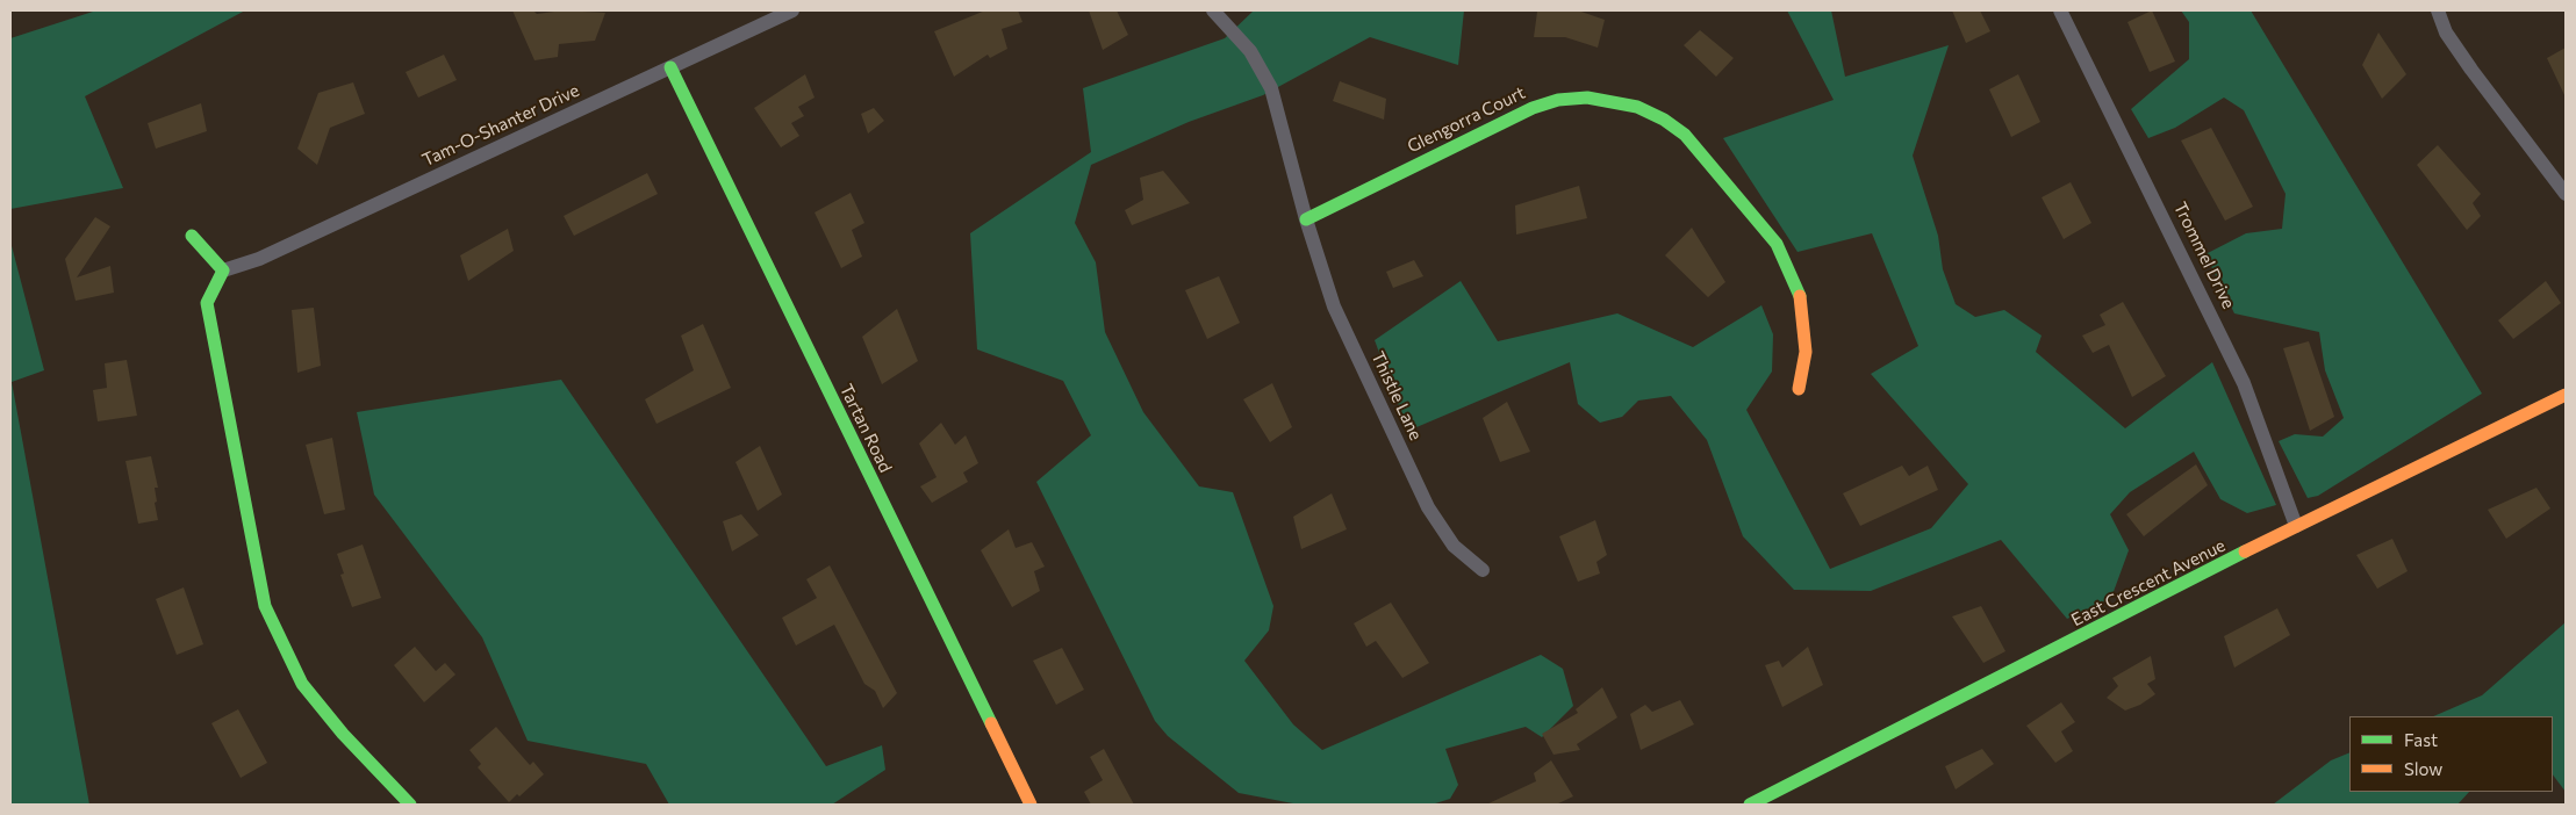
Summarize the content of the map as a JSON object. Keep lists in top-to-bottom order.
{
  "streets": {
    "street": [
      "Glengorra Court",
      "Tam-O-Shanter Drive",
      "Trommel Drive",
      "Thistle Lane",
      "Tartan Road",
      "East Crescent Avenue"
    ]
  },
  "crossings": [
    ["Glengorra Court", "Thistle Lane"],
    ["Tam-O-Shanter Drive", "Tartan Road"],
    ["Trommel Drive", "East Crescent Avenue"]
  ],
  "legend": ["Fast", "Slow"]
}
